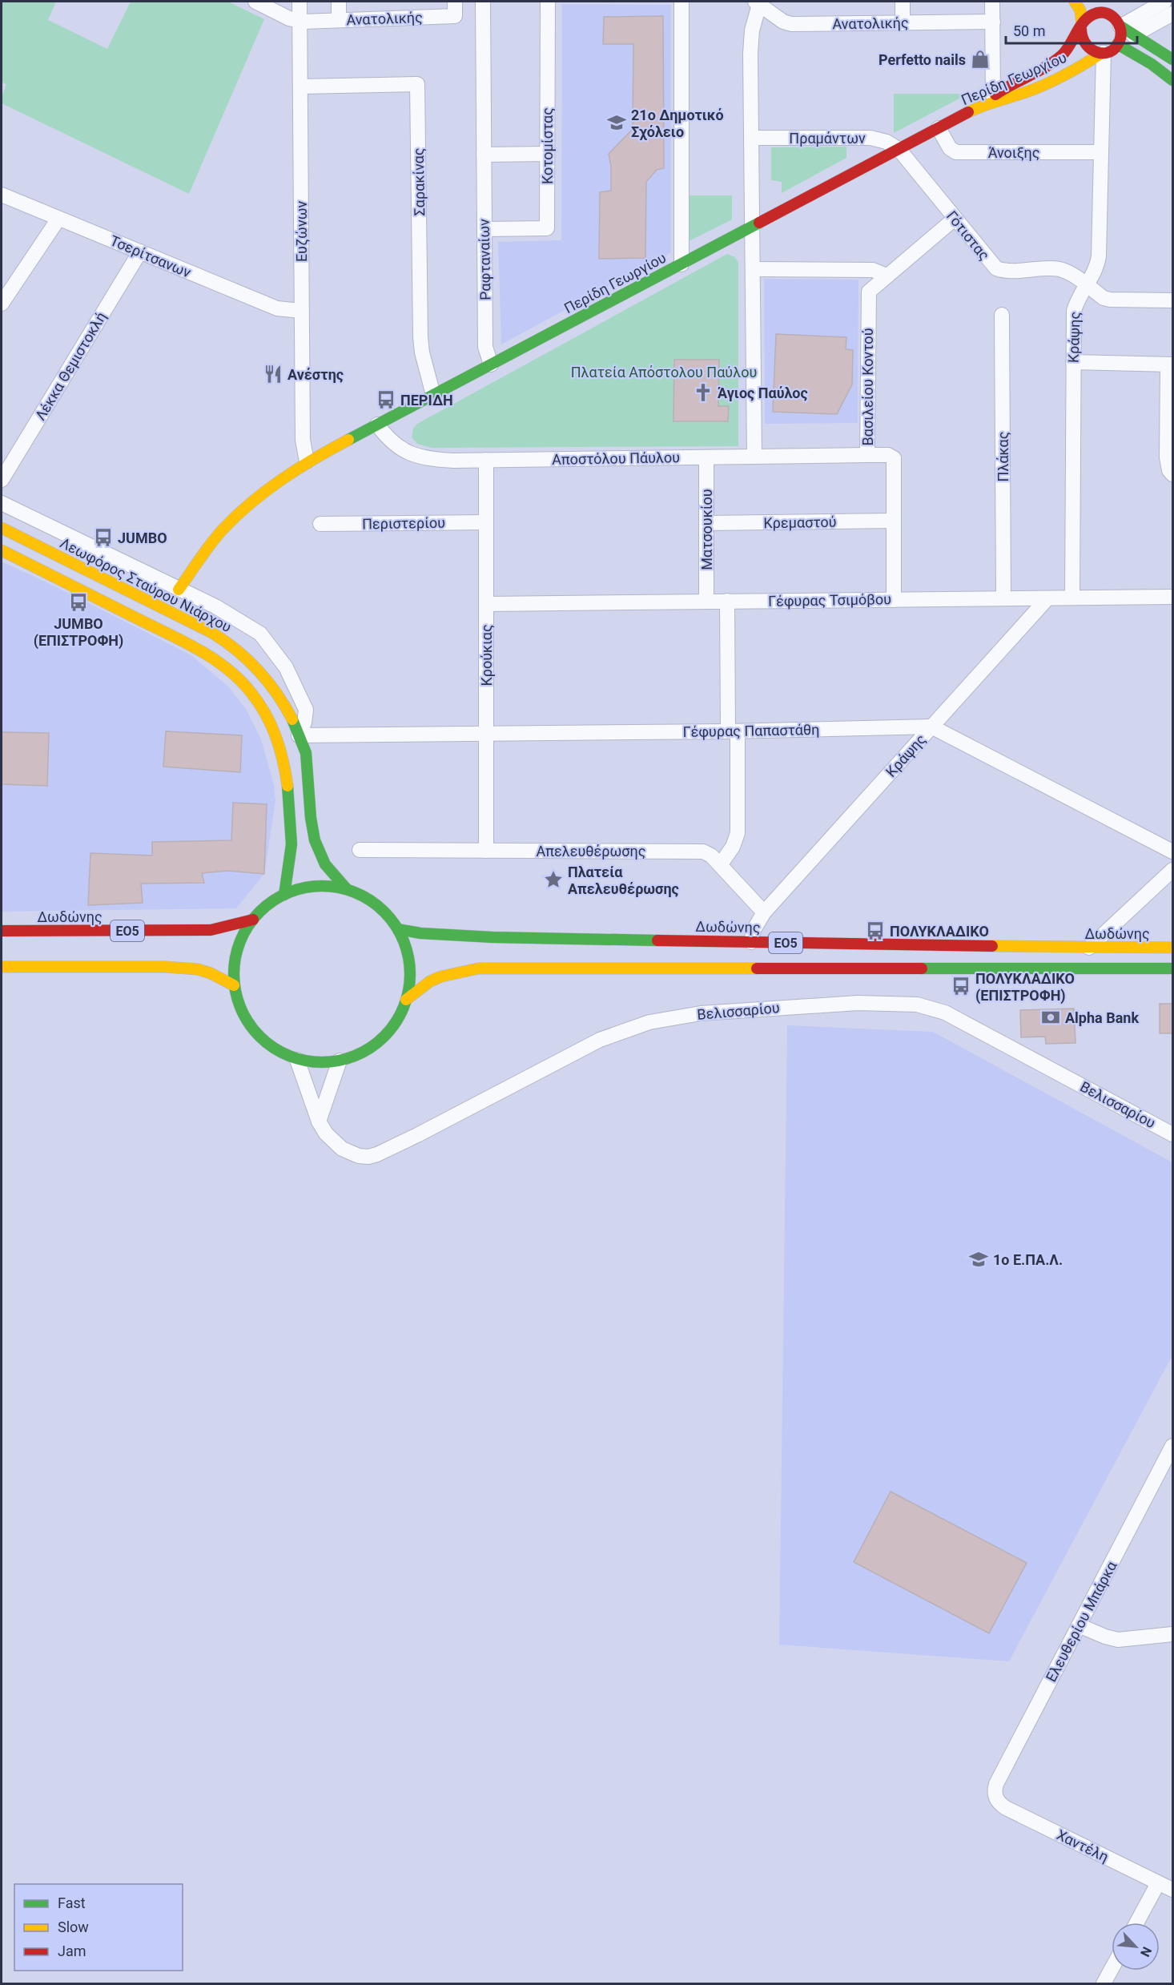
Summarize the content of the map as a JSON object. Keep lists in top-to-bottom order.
{
  "streets": {
    "main road": [
      "Περίδη Γεωργίου",
      "Λεωφόρος Σταύρου Νιάρχου",
      "Δωδώνης",
      "ΕΟ5"
    ],
    "street": [
      "Ανατολικής",
      "Πραμάντων",
      "Κοτομίστας",
      "Άνοιξης",
      "Σαρακίνας",
      "Ευζώνων",
      "Γότιστας",
      "Τσερίτσανων",
      "Ραφταναίων",
      "Κράψης",
      "Λέκκα Θεμιστοκλή",
      "Βασιλείου Κοντού",
      "Πλάκας",
      "Αποστόλου Πάυλου",
      "Κρεμαστού",
      "Περιστερίου",
      "Ματσουκίου",
      "Γέφυρας Τσιμόβου",
      "Κρούκιας",
      "Γέφυρας Παπαστάθη",
      "Απελευθέρωσης",
      "Βελισσαρίου",
      "Ελευθερίου Μπάρκα",
      "Χαντέλη"
    ]
  },
  "crossings": [
    ["Ανατολικής", "Ευζώνων"],
    ["Περίδη Γεωργίου", "Πραμάντων"],
    ["Περίδη Γεωργίου", "Άνοιξης"],
    ["Περίδη Γεωργίου", "Σαρακίνας"],
    ["Περίδη Γεωργίου", "Ευζώνων"],
    ["Περίδη Γεωργίου", "Γότιστας"],
    ["Περίδη Γεωργίου", "Ραφταναίων"],
    ["Περίδη Γεωργίου", "Κράψης"],
    ["Περίδη Γεωργίου", "Αποστόλου Πάυλου"],
    ["Πραμάντων", "Γότιστας"],
    ["Κοτομίστας", "Ραφταναίων"],
    ["Άνοιξης", "Κράψης"],
    ["Σαρακίνας", "Ευζώνων"],
    ["Ευζώνων", "Τσερίτσανων"],
    ["Γότιστας", "Κράψης"],
    ["Γότιστας", "Βασιλείου Κοντού"],
    ["Τσερίτσανων", "Λέκκα Θεμιστοκλή"],
    ["Κράψης", "Γέφυρας Τσιμόβου"],
    ["Κράψης", "Γέφυρας Παπαστάθη"],
    ["Κράψης", "Απελευθέρωσης"],
    ["Βασιλείου Κοντού", "Αποστόλου Πάυλου"],
    ["Βασιλείου Κοντού", "Κρεμαστού"],
    ["Βασιλείου Κοντού", "Γέφυρας Τσιμόβου"],
    ["Πλάκας", "Γέφυρας Τσιμόβου"],
    ["Αποστόλου Πάυλου", "Ματσουκίου"],
    ["Αποστόλου Πάυλου", "Κρούκιας"],
    ["Κρεμαστού", "Ματσουκίου"],
    ["Περιστερίου", "Κρούκιας"],
    ["Ματσουκίου", "Γέφυρας Τσιμόβου"],
    ["Λεωφόρος Σταύρου Νιάρχου", "Γέφυρας Παπαστάθη"],
    ["Λεωφόρος Σταύρου Νιάρχου", "Δωδώνης"],
    ["Γέφυρας Τσιμόβου", "Κρούκιας"],
    ["Κρούκιας", "Γέφυρας Παπαστάθη"],
    ["Κρούκιας", "Απελευθέρωσης"],
    ["Δωδώνης", "Βελισσαρίου"],
    ["Ελευθερίου Μπάρκα", "Χαντέλη"]
  ],
  "parks": ["Πλατεία Απόστολου Παύλου"],
  "places": {
    "shop": ["Perfetto nails"],
    "school or university": ["21ο Δημοτικό Σχόλειο", "1ο Ε.ΠΑ.Λ."],
    "restaurant": ["Ανέστης"],
    "church": ["Άγιος Παύλος"],
    "bus stop": [
      "ΠΕΡΙΔΗ",
      "JUMBO",
      "JUMBO (ΕΠΙΣΤΡΟΦΗ)",
      "ΠΟΛΥΚΛΑΔΙΚΟ",
      "ΠΟΛΥΚΛΑΔΙΚΟ (ΕΠΙΣΤΡΟΦΗ)"
    ],
    "place": ["Πλατεία Απελευθέρωσης"],
    "bank": ["Alpha Bank"]
  },
  "legend": ["Fast", "Slow", "Jam"],
  "scale_bar": "50 m",
  "north": "bottom right"
}
